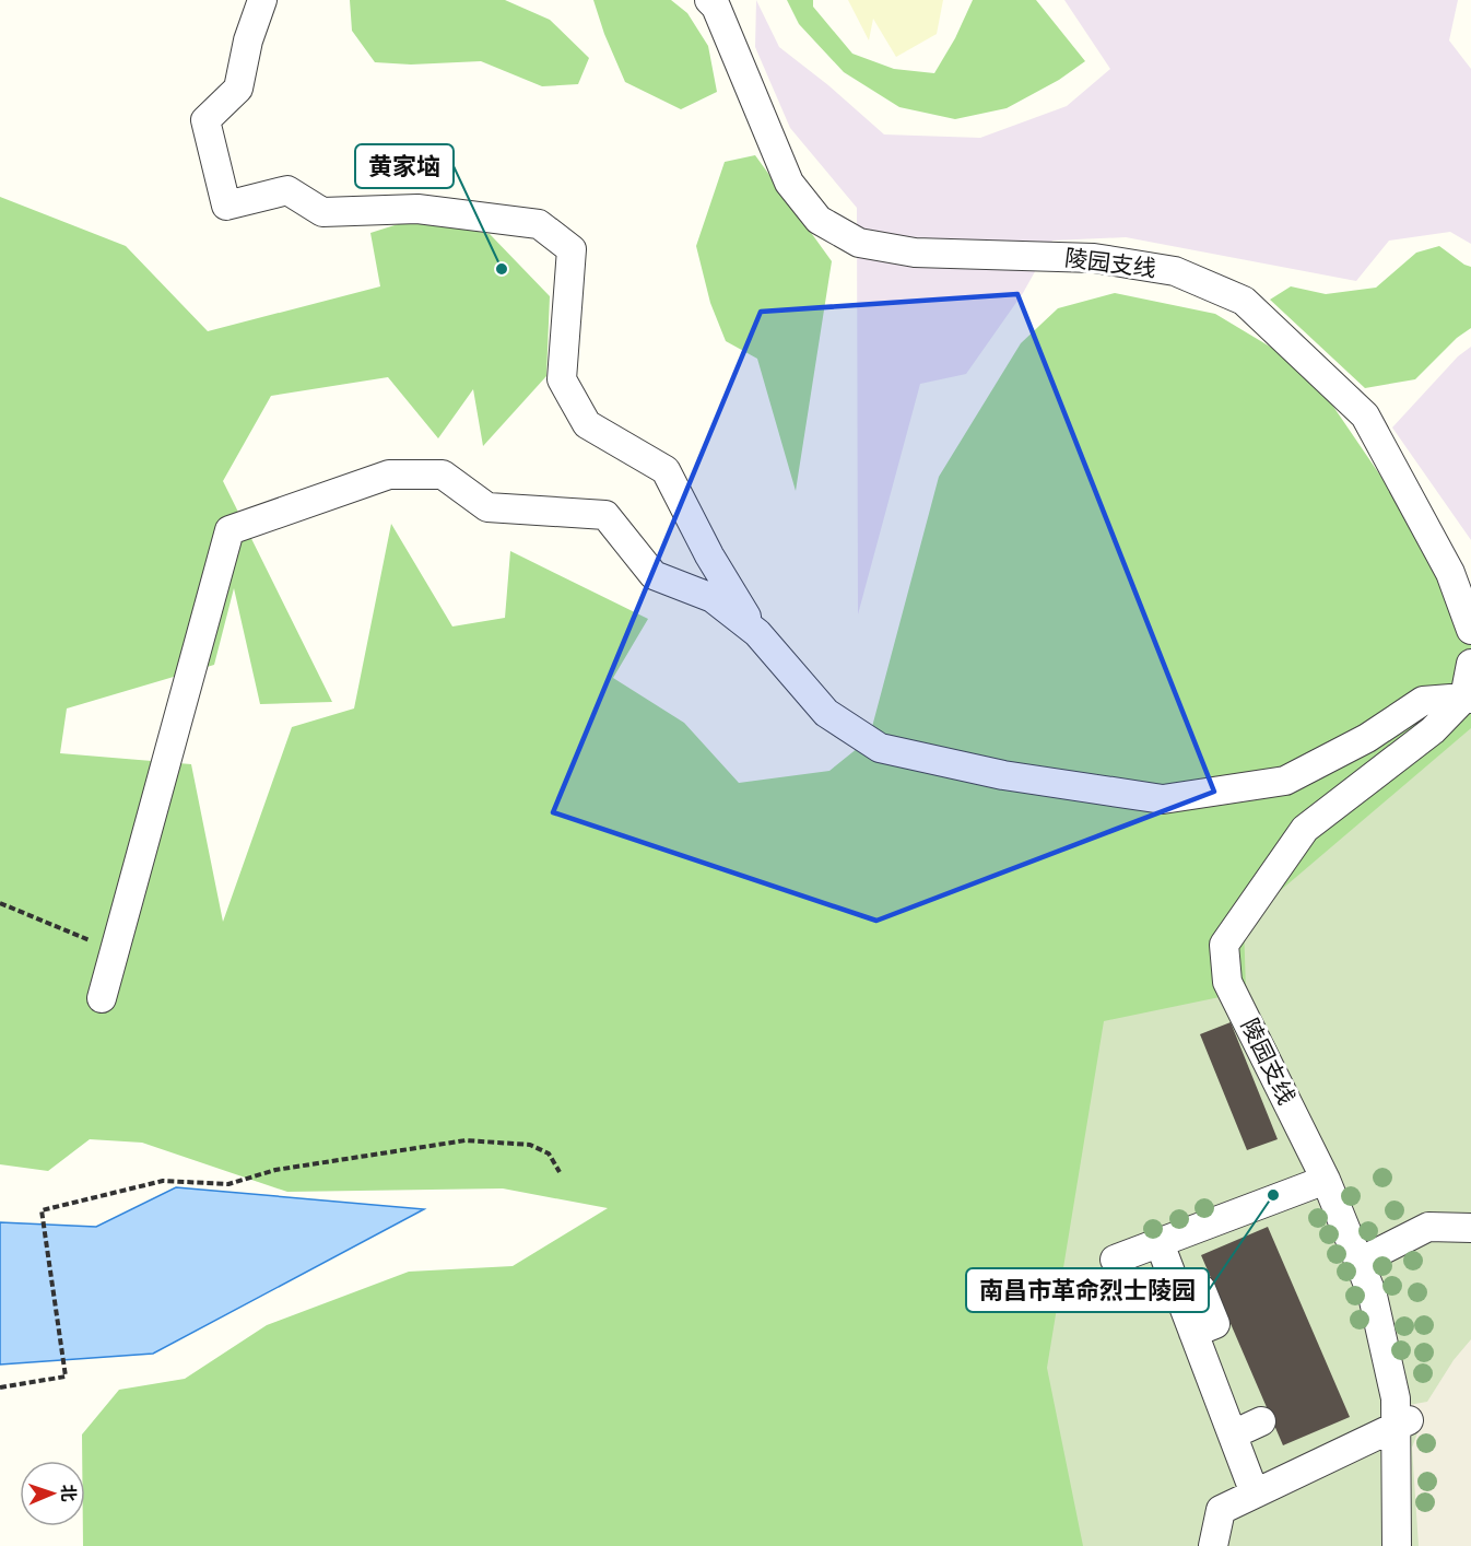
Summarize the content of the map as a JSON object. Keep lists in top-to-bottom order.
{
  "streets": {
    "street": ["陵园支线"]
  },
  "places": ["黄家垴", "南昌市革命烈士陵园"],
  "north": "right"
}
